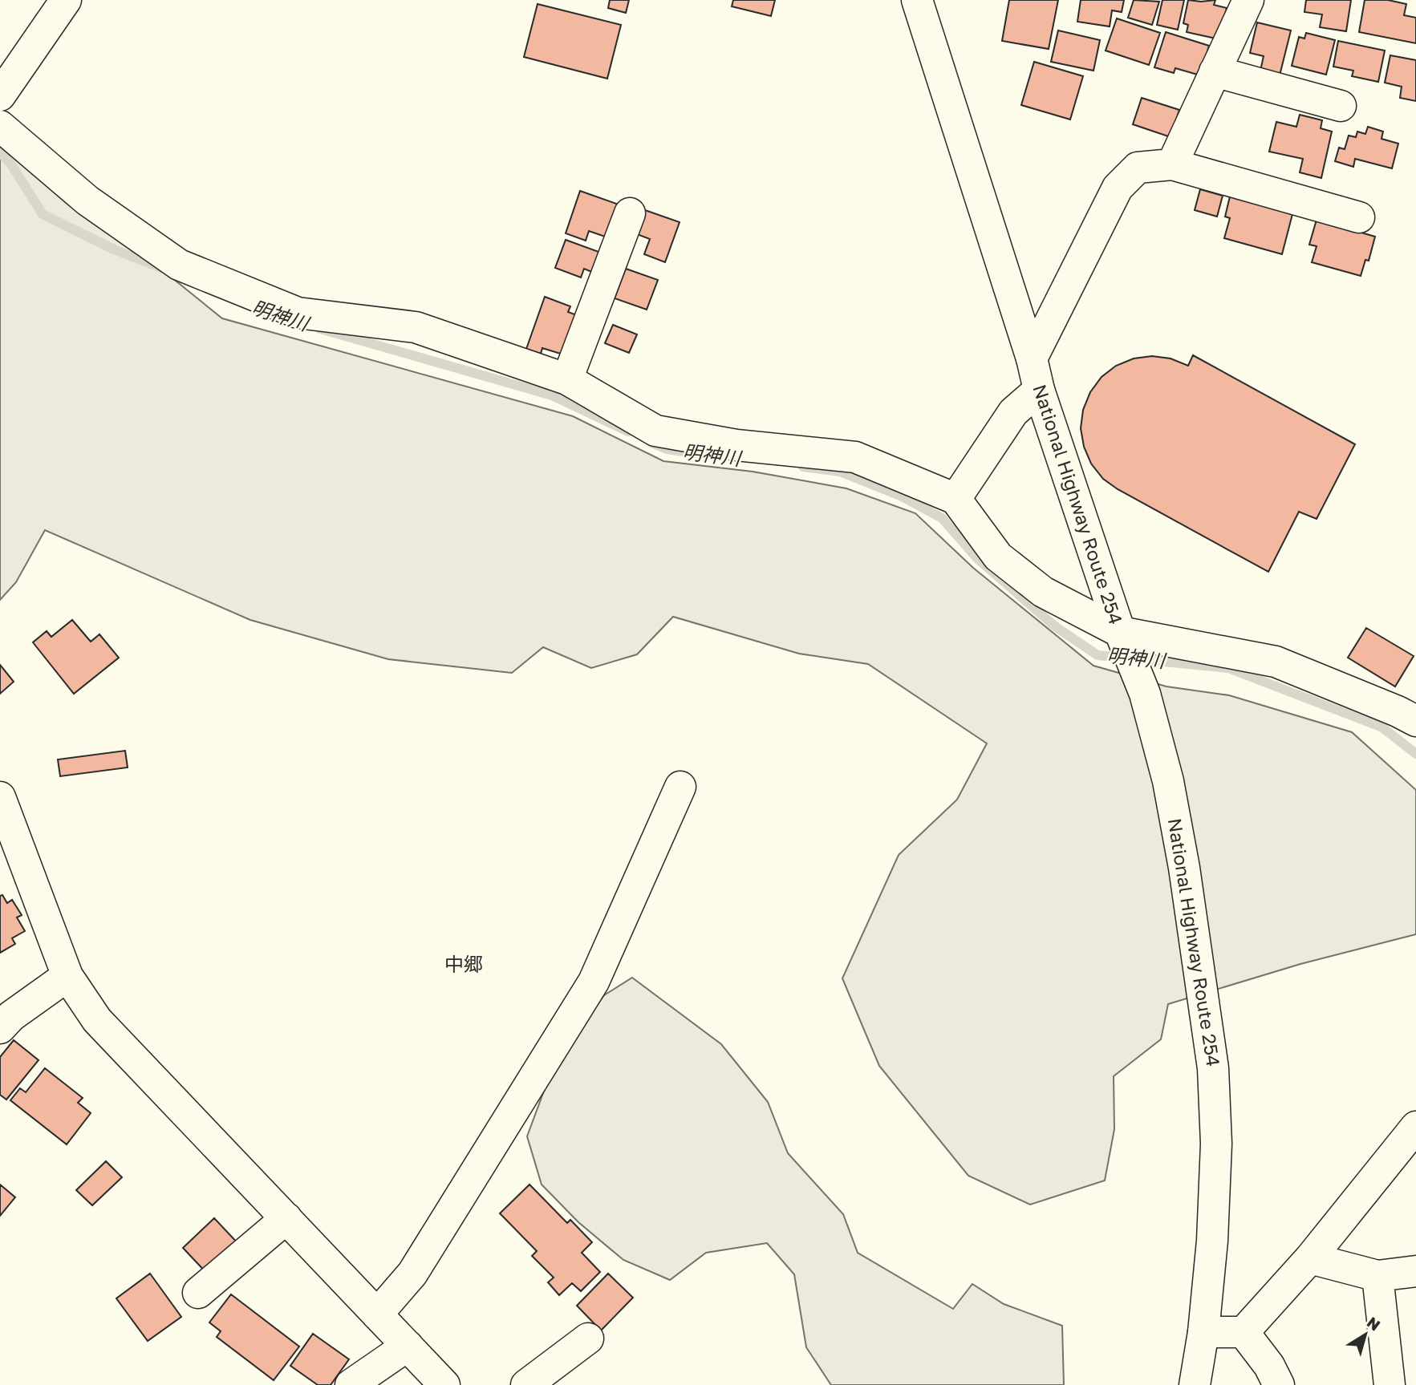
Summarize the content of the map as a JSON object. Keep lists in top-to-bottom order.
{
  "streets": {
    "main road": ["National Highway Route 254"]
  },
  "districts": ["中郷"],
  "water": ["明神川"],
  "north": "top right"
}
